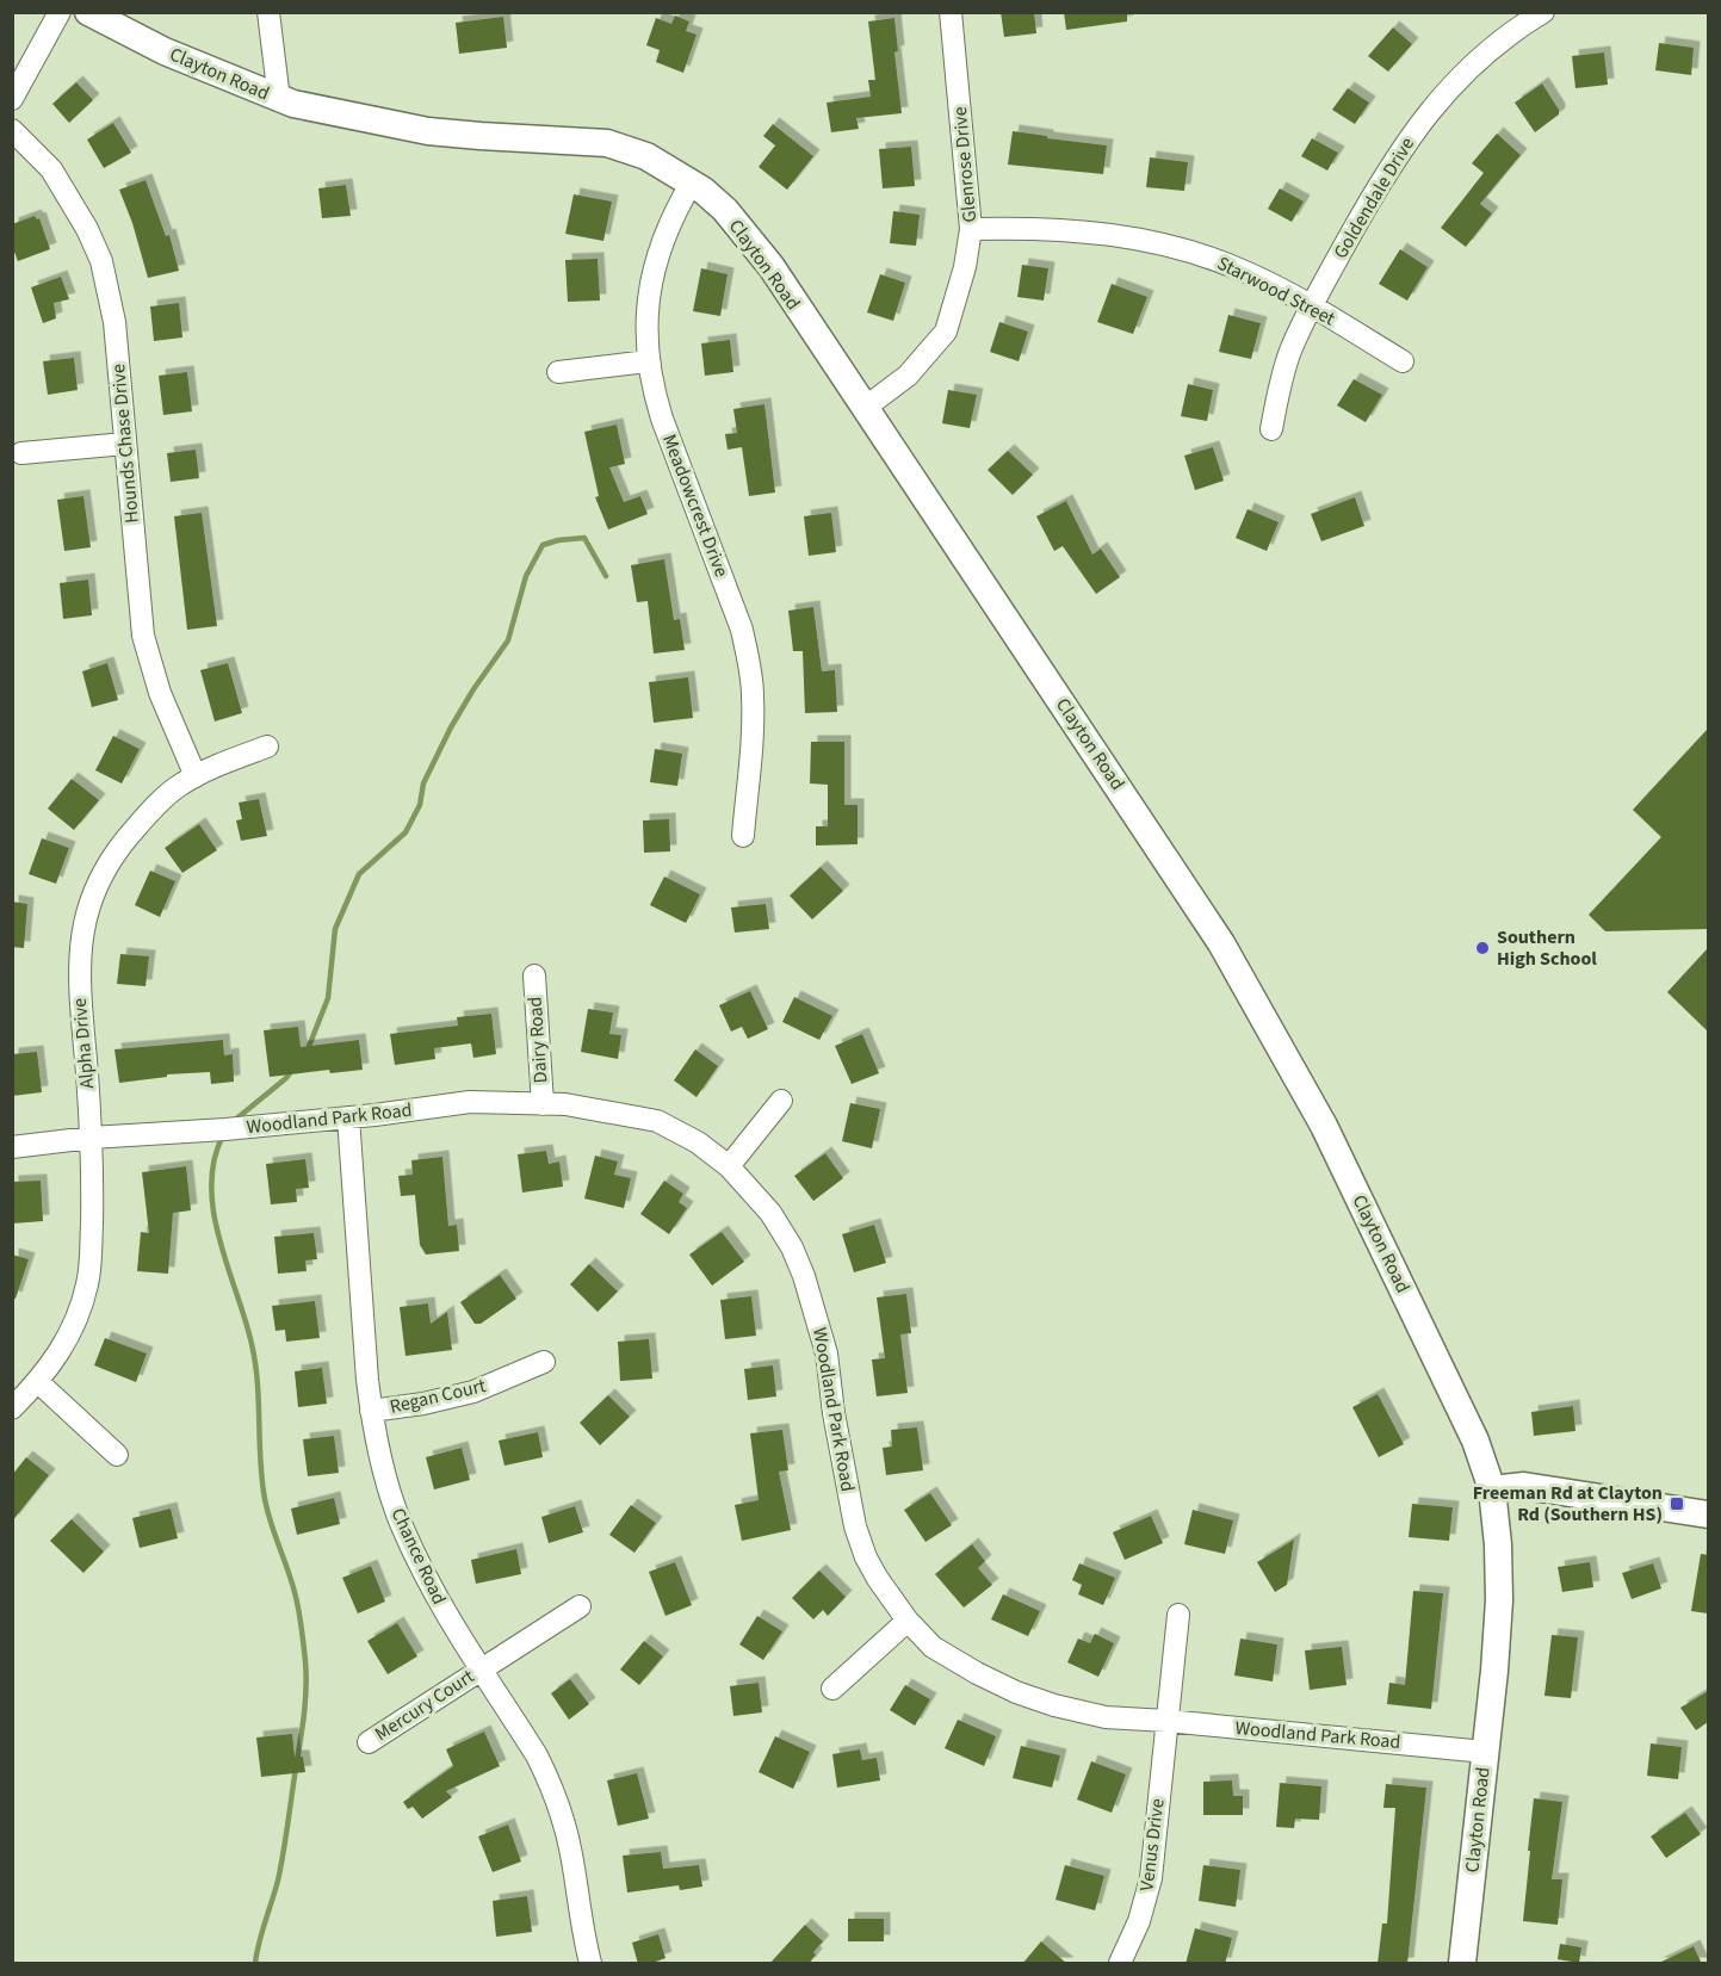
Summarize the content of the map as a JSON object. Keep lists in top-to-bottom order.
{
  "streets": {
    "street": [
      "Clayton Road",
      "Glenrose Drive",
      "Goldendale Drive",
      "Starwood Street",
      "Hounds Chase Drive",
      "Meadowcrest Drive",
      "Dairy Road",
      "Alpha Drive",
      "Woodland Park Road",
      "Regan Court",
      "Chance Road",
      "Mercury Court",
      "Venus Drive"
    ]
  },
  "crossings": [
    ["Clayton Road", "Glenrose Drive"],
    ["Clayton Road", "Meadowcrest Drive"],
    ["Clayton Road", "Woodland Park Road"],
    ["Glenrose Drive", "Starwood Street"],
    ["Goldendale Drive", "Starwood Street"],
    ["Hounds Chase Drive", "Alpha Drive"],
    ["Dairy Road", "Woodland Park Road"],
    ["Alpha Drive", "Woodland Park Road"],
    ["Woodland Park Road", "Chance Road"],
    ["Woodland Park Road", "Venus Drive"],
    ["Regan Court", "Chance Road"],
    ["Chance Road", "Mercury Court"]
  ],
  "places": {
    "other": ["Southern High School"],
    "transit": ["Freeman Rd at Clayton Rd (Southern HS)"]
  }
}
